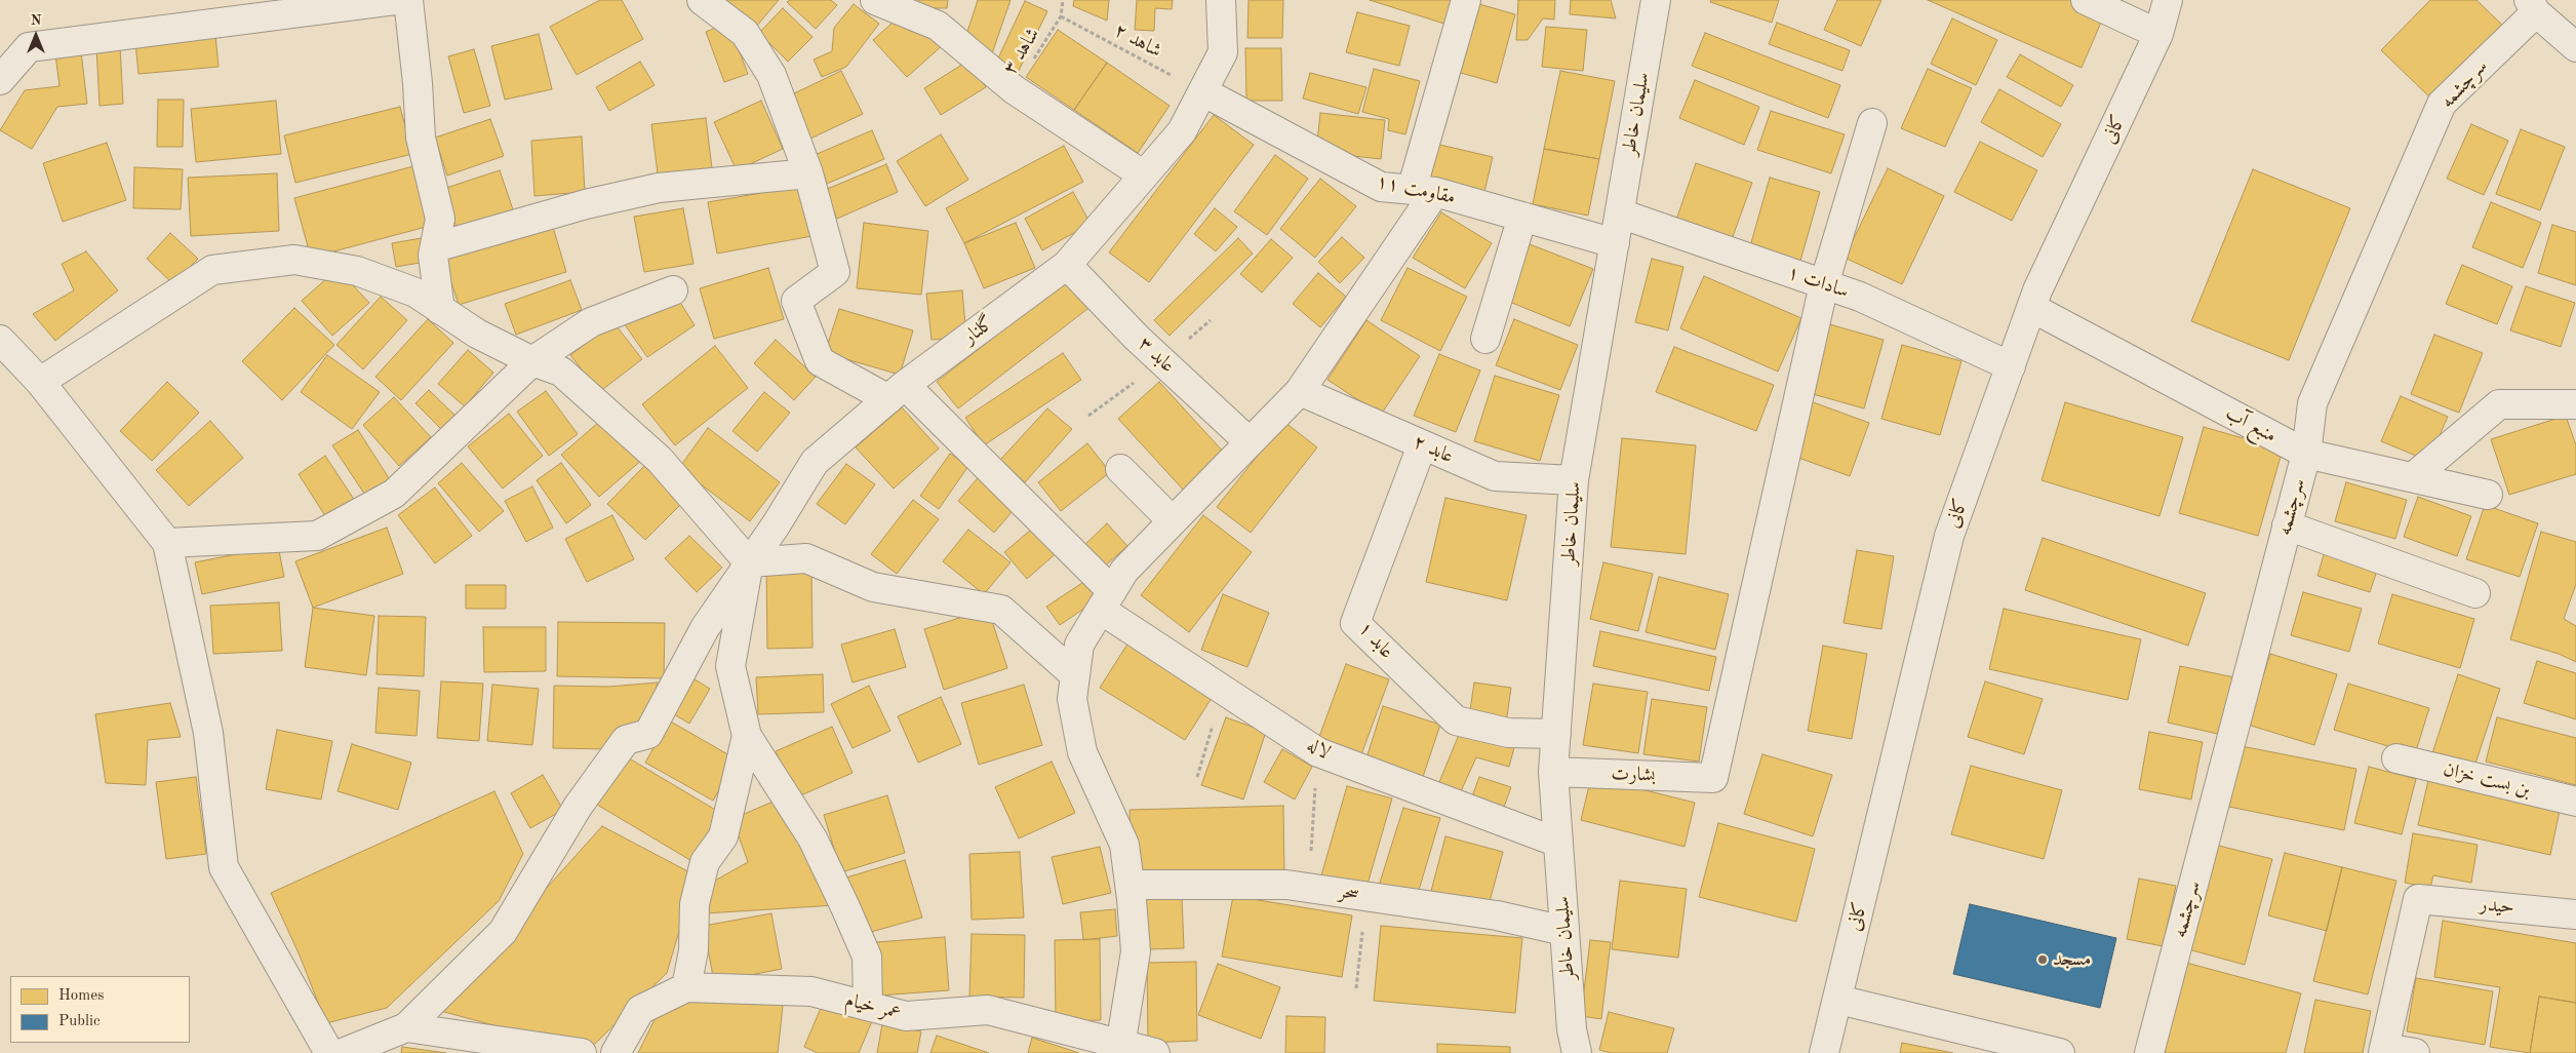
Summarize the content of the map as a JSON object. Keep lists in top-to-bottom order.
{
  "streets": {
    "street": [
      "سرچشمه",
      "سلیمان خاطر",
      "کانی",
      "مقاومت ۱۱",
      "سادات ۱",
      "گلنار",
      "عابد ۳",
      "منبع آب",
      "عابد ۲",
      "عابد ۱",
      "لاله",
      "بشارت",
      "بن بست خزان",
      "سحر",
      "حیدر",
      "عمر خیام"
    ],
    "path": ["شاهد ۲", "شاهد ۳"]
  },
  "crossings": [
    ["شاهد ۲", "شاهد ۳"],
    ["شاهد ۲", "مقاومت ۱۱"],
    ["شاهد ۲", "گلنار"],
    ["سرچشمه", "منبع آب"],
    ["سلیمان خاطر", "مقاومت ۱۱"],
    ["سلیمان خاطر", "سادات ۱"],
    ["سلیمان خاطر", "عابد ۲"],
    ["سلیمان خاطر", "عابد ۱"],
    ["سلیمان خاطر", "لاله"],
    ["سلیمان خاطر", "بشارت"],
    ["سلیمان خاطر", "سحر"],
    ["کانی", "سادات ۱"],
    ["کانی", "منبع آب"],
    ["مقاومت ۱۱", "گلنار"],
    ["سادات ۱", "بشارت"],
    ["گلنار", "عابد ۳"],
    ["گلنار", "لاله"],
    ["عابد ۲", "عابد ۱"]
  ],
  "places": ["مسجد"],
  "legend": ["Homes", "Public"],
  "north": "top"
}
